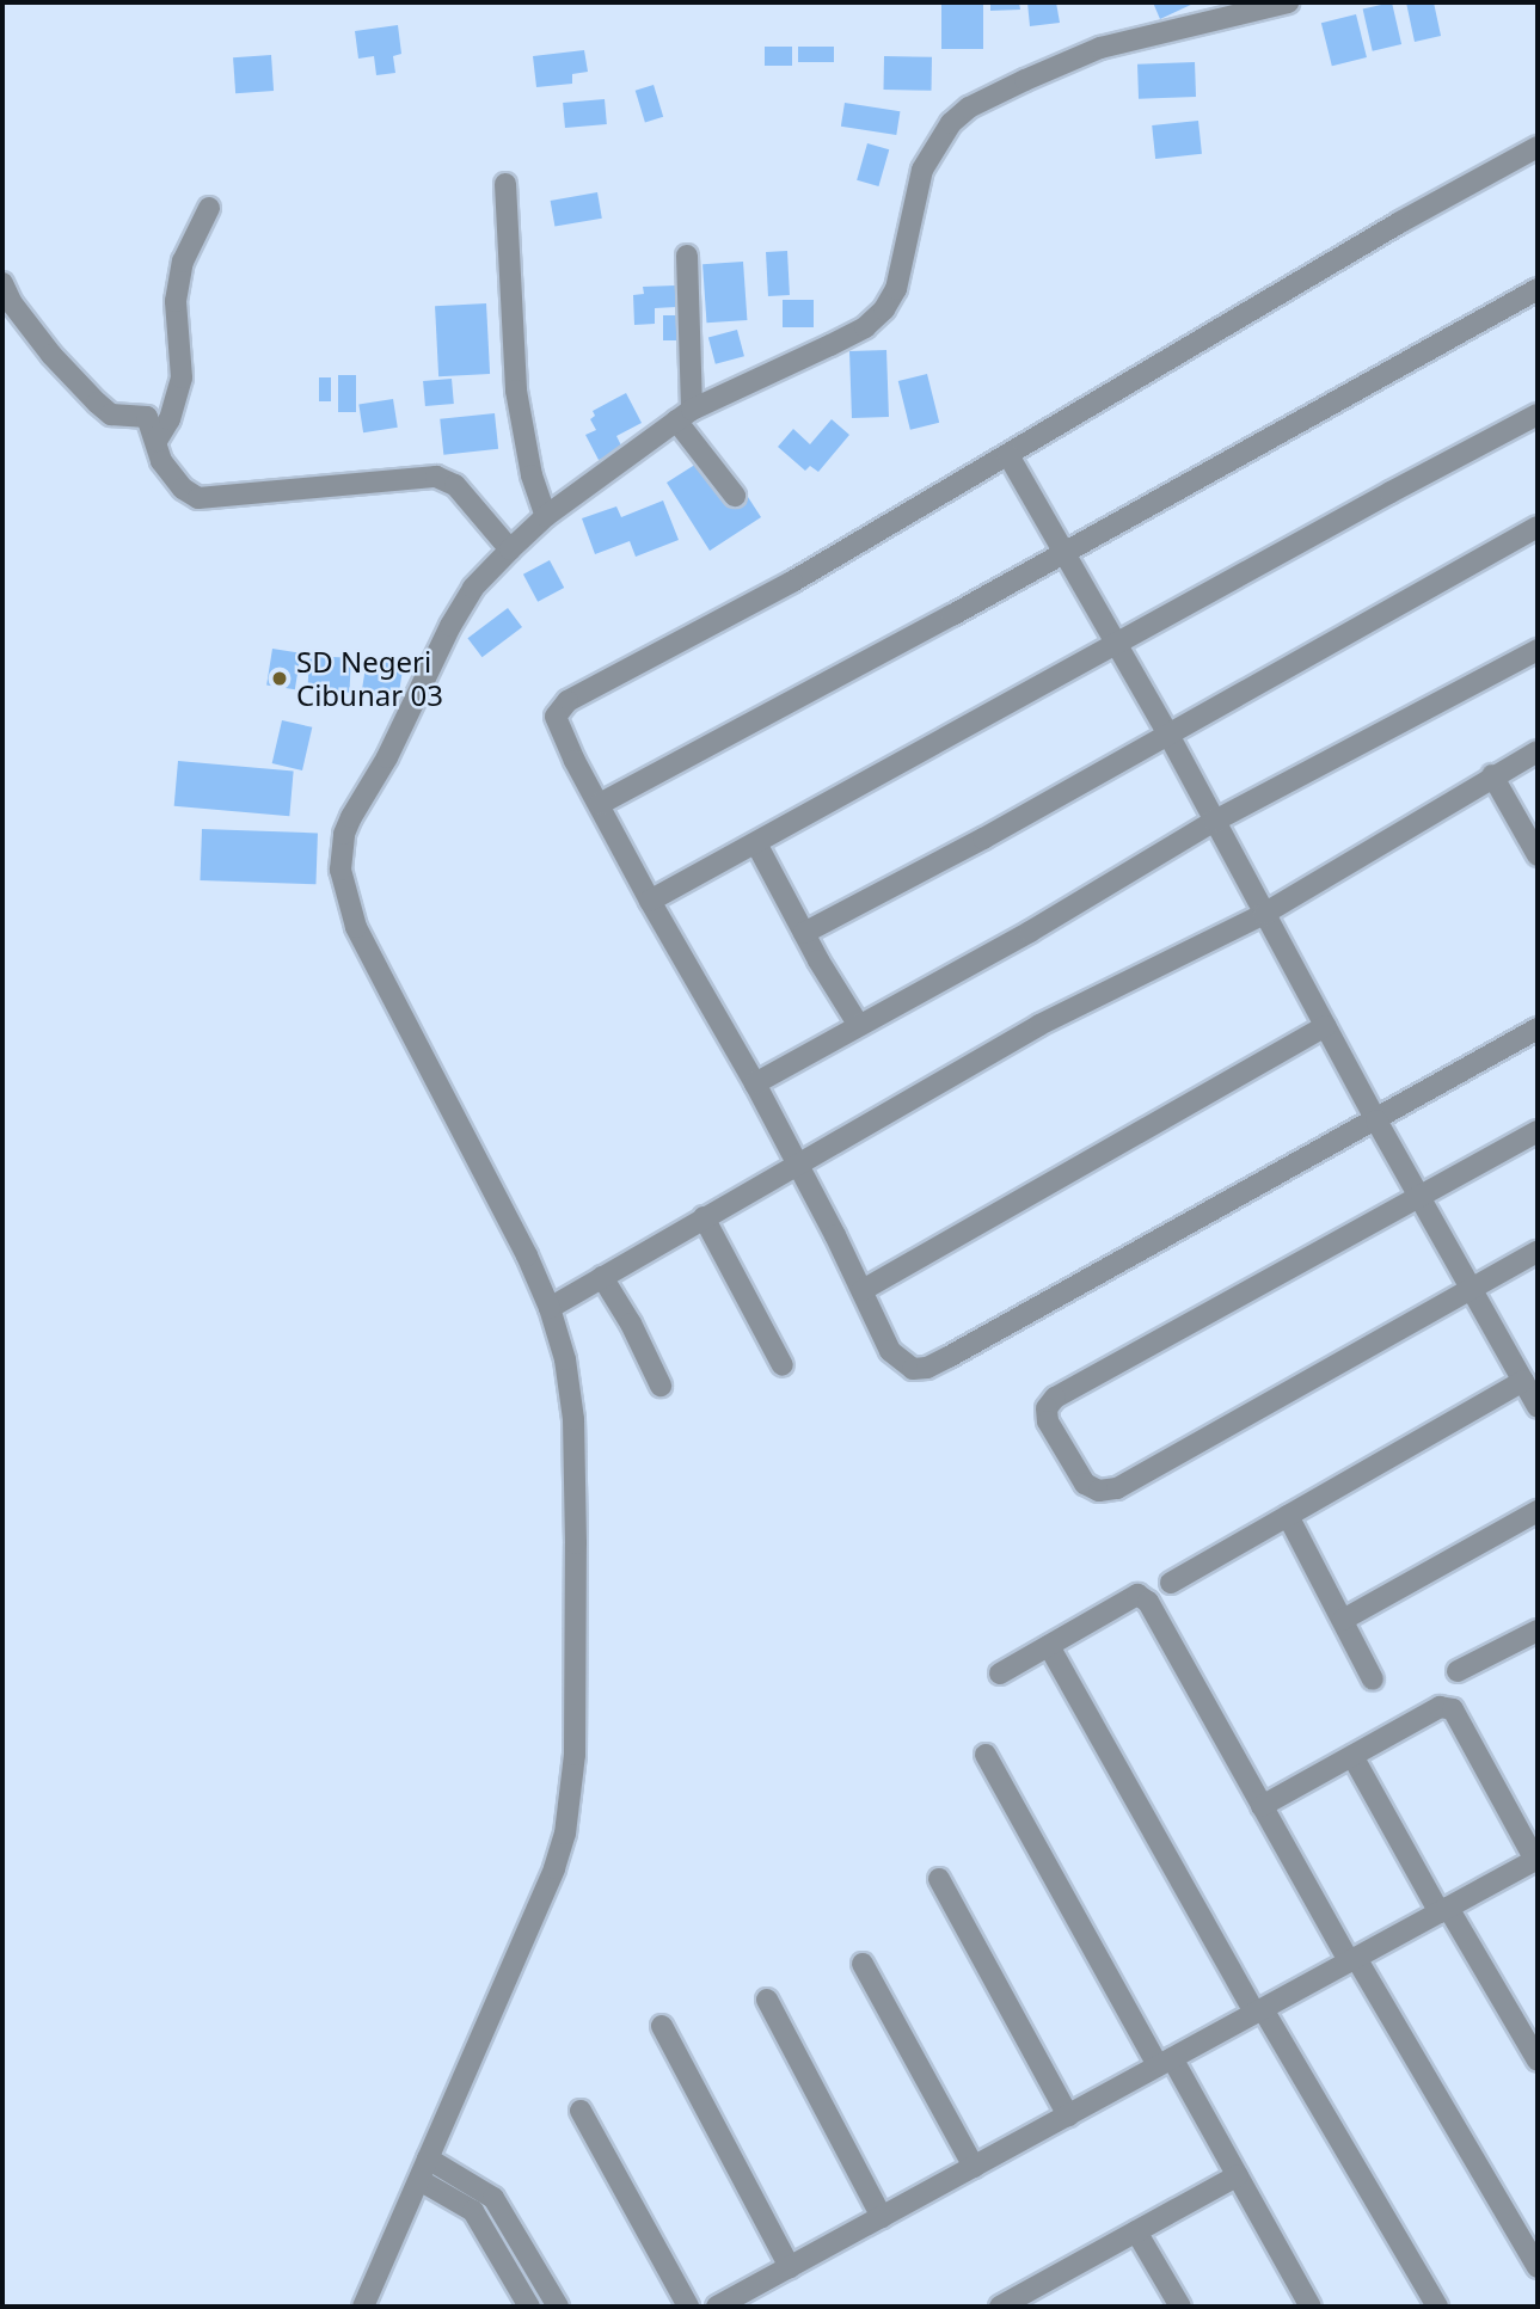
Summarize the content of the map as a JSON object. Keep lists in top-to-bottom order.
{
  "places": ["SD Negeri Cibunar 03"]
}
